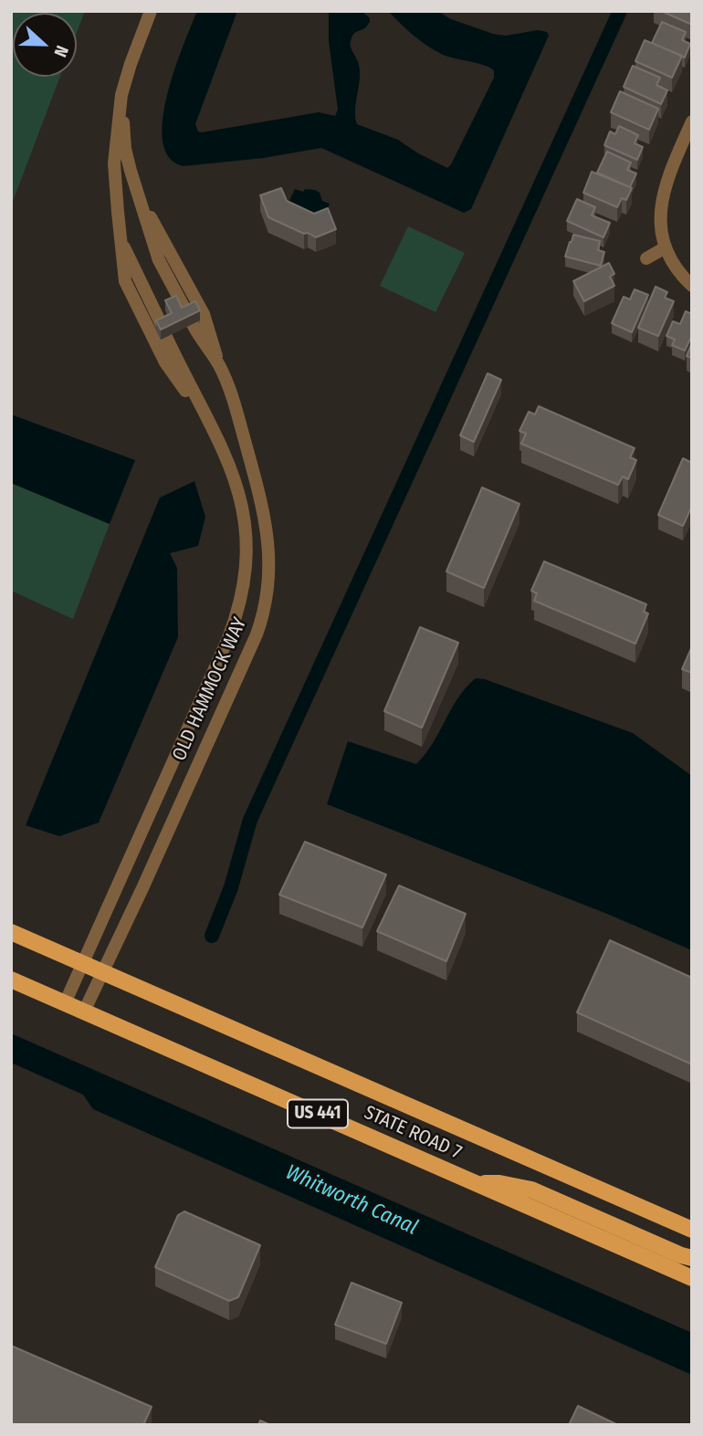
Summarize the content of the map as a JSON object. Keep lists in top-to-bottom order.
{
  "streets": {
    "main road": ["US 441", "STATE ROAD 7"],
    "street": ["OLD HAMMOCK WAY"]
  },
  "crossings": [
    ["OLD HAMMOCK WAY", "STATE ROAD 7"]
  ],
  "water": ["Whitworth Canal"],
  "north": "right"
}
